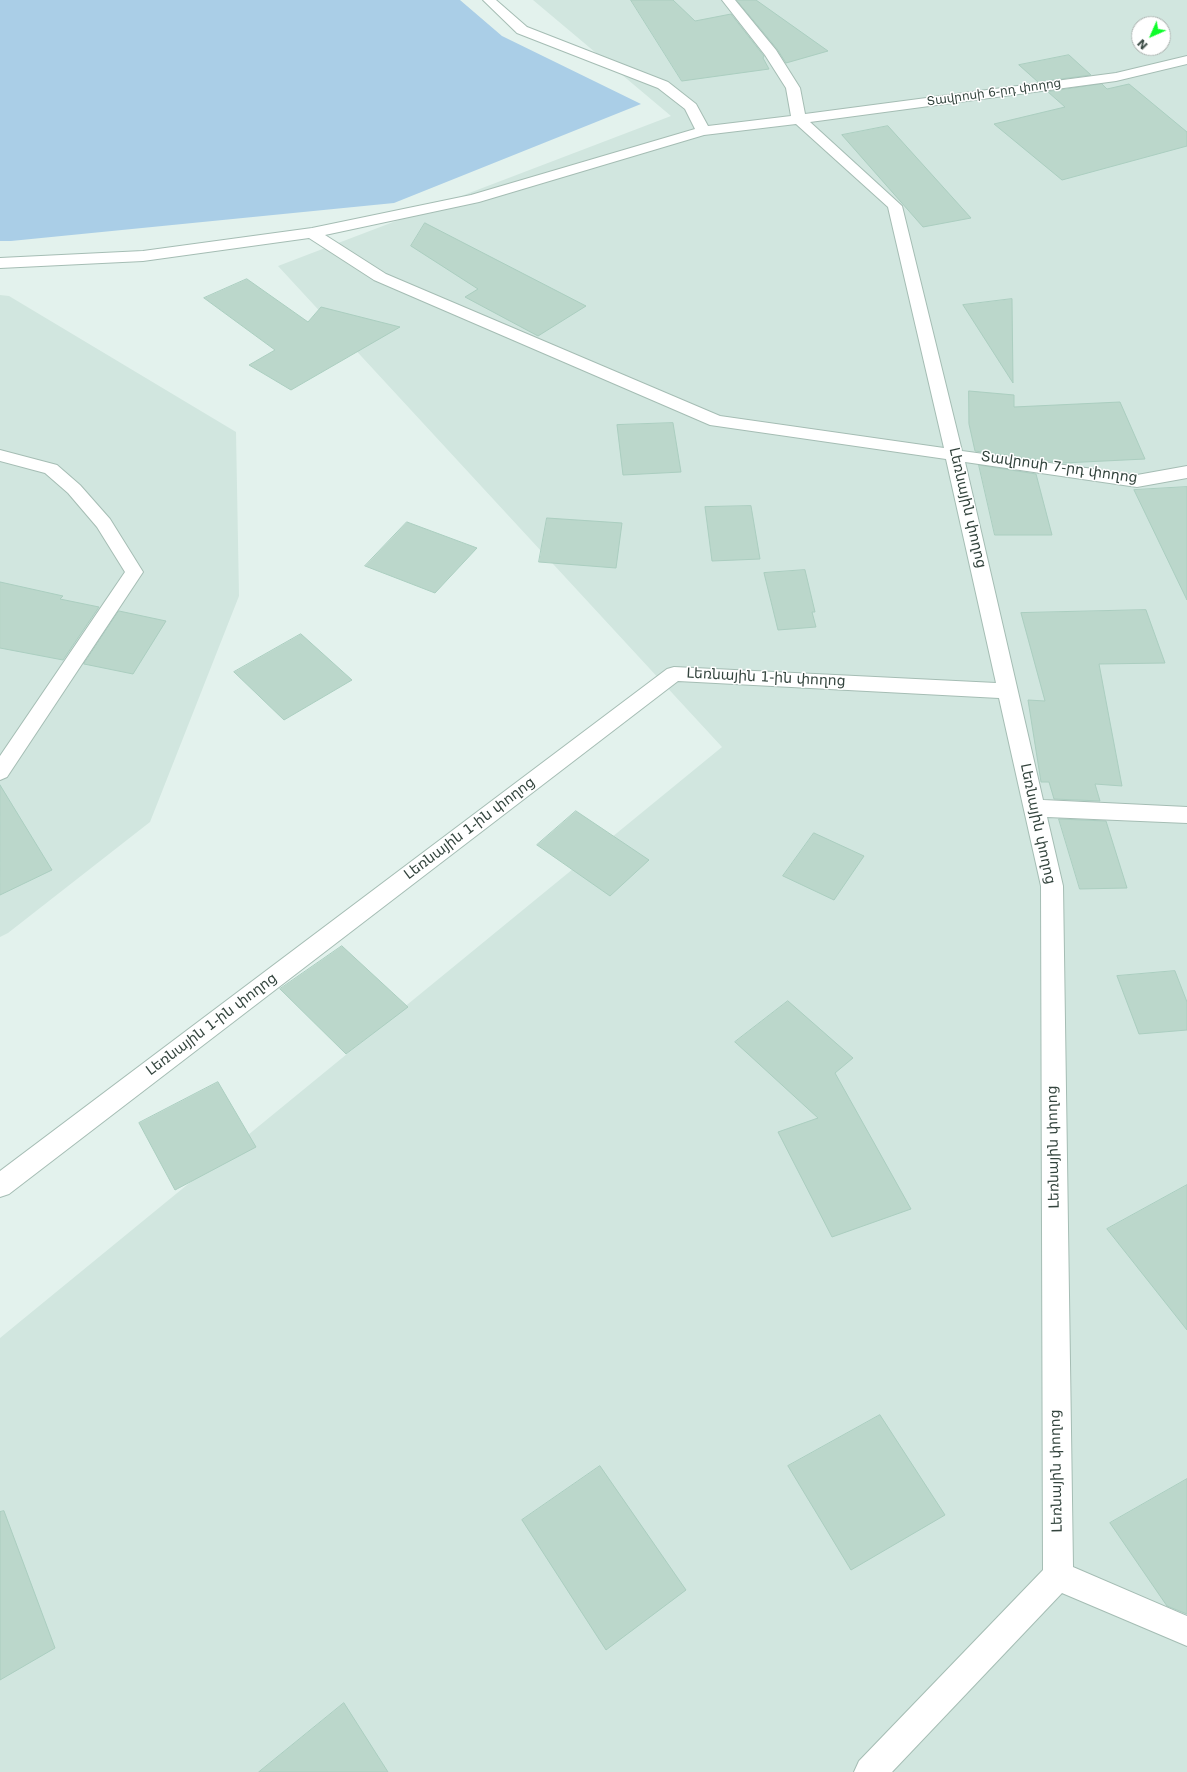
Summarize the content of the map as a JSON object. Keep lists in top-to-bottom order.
{
  "streets": {
    "street": [
      "Տավրոսի 6-րդ փողոց",
      "Տավրոսի 7-րդ փողոց",
      "Լեռնային փողոց",
      "Լեռնային 1-ին փողոց"
    ]
  },
  "crossings": [
    ["Տավրոսի 6-րդ փողոց", "Տավրոսի 7-րդ փողոց"],
    ["Տավրոսի 6-րդ փողոց", "Լեռնային փողոց"],
    ["Տավրոսի 7-րդ փողոց", "Լեռնային փողոց"],
    ["Լեռնային փողոց", "Լեռնային 1-ին փողոց"]
  ],
  "north": "bottom left"
}
